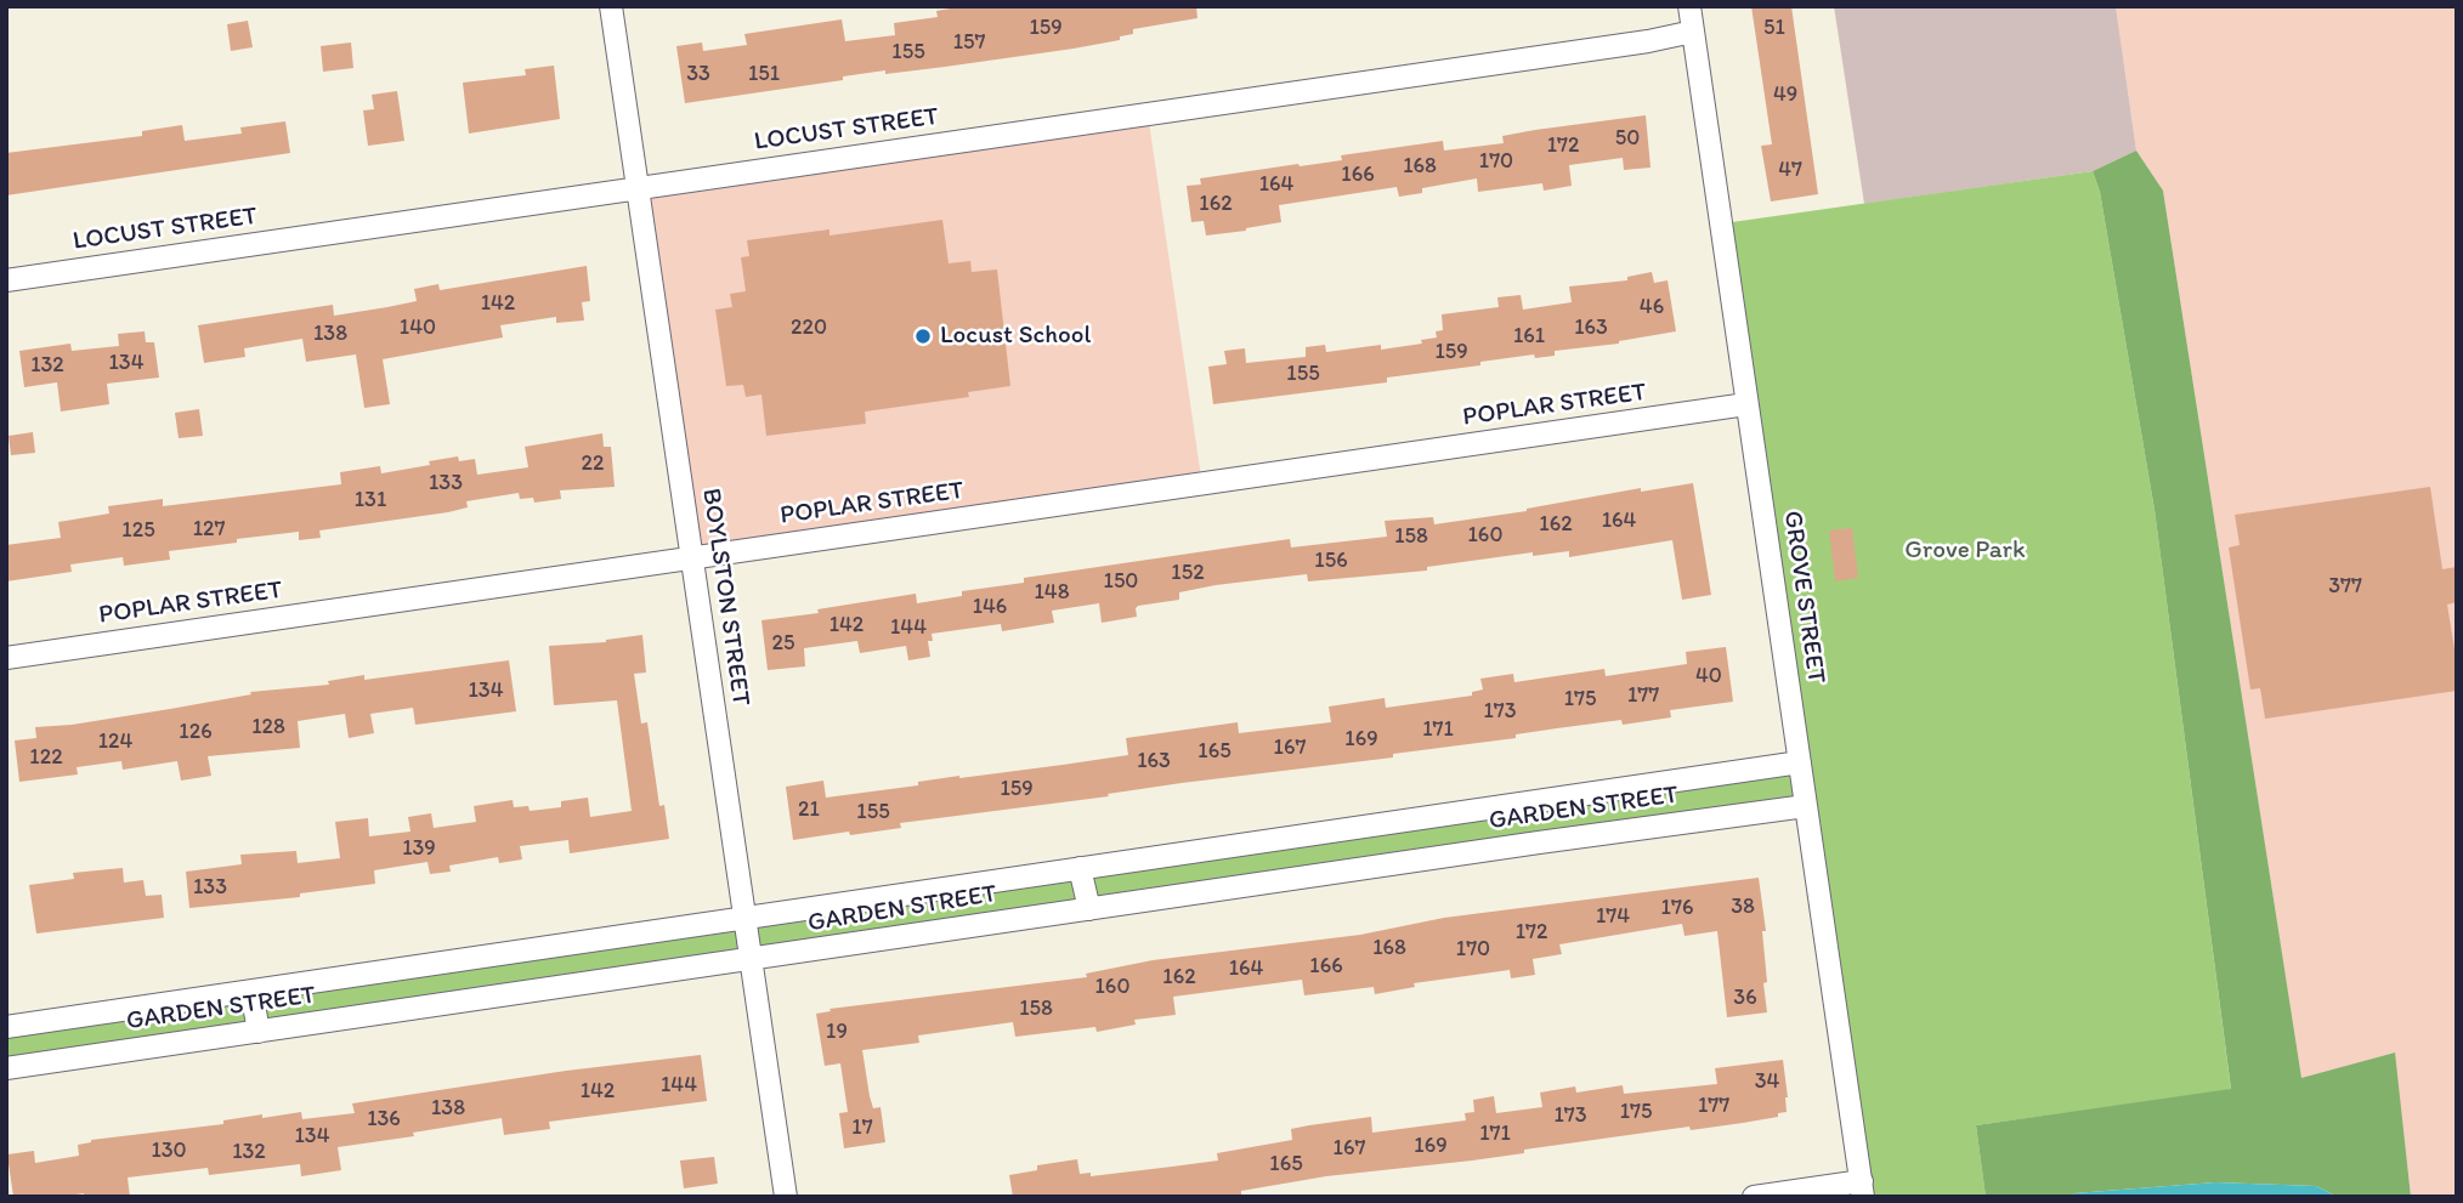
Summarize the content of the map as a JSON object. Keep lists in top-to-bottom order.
{
  "streets": {
    "street": [
      "LOCUST STREET",
      "POPLAR STREET",
      "BOYLSTON STREET",
      "GROVE STREET",
      "GARDEN STREET"
    ]
  },
  "crossings": [
    ["LOCUST STREET", "BOYLSTON STREET"],
    ["LOCUST STREET", "GROVE STREET"],
    ["POPLAR STREET", "BOYLSTON STREET"],
    ["POPLAR STREET", "GROVE STREET"],
    ["BOYLSTON STREET", "GARDEN STREET"],
    ["GROVE STREET", "GARDEN STREET"]
  ],
  "parks": ["Grove Park"],
  "places": ["Locust School"],
  "house_numbers": [
    "159",
    "51",
    "157",
    "155",
    "33",
    "151",
    "49",
    "50",
    "172",
    "170",
    "168",
    "47",
    "166",
    "164",
    "162",
    "142",
    "46",
    "140",
    "220",
    "163",
    "138",
    "161",
    "159",
    "134",
    "132",
    "155",
    "22",
    "133",
    "131",
    "164",
    "162",
    "127",
    "125",
    "160",
    "158",
    "156",
    "152",
    "150",
    "377",
    "148",
    "146",
    "142",
    "144",
    "25",
    "40",
    "134",
    "177",
    "175",
    "173",
    "128",
    "171",
    "126",
    "169",
    "124",
    "167",
    "165",
    "122",
    "163",
    "159",
    "21",
    "155",
    "139",
    "133",
    "38",
    "176",
    "174",
    "172",
    "168",
    "170",
    "166",
    "164",
    "162",
    "160",
    "36",
    "158",
    "19",
    "34",
    "144",
    "142",
    "177",
    "138",
    "175",
    "173",
    "136",
    "17",
    "171",
    "134",
    "169",
    "167",
    "130",
    "132",
    "165"
  ]
}
